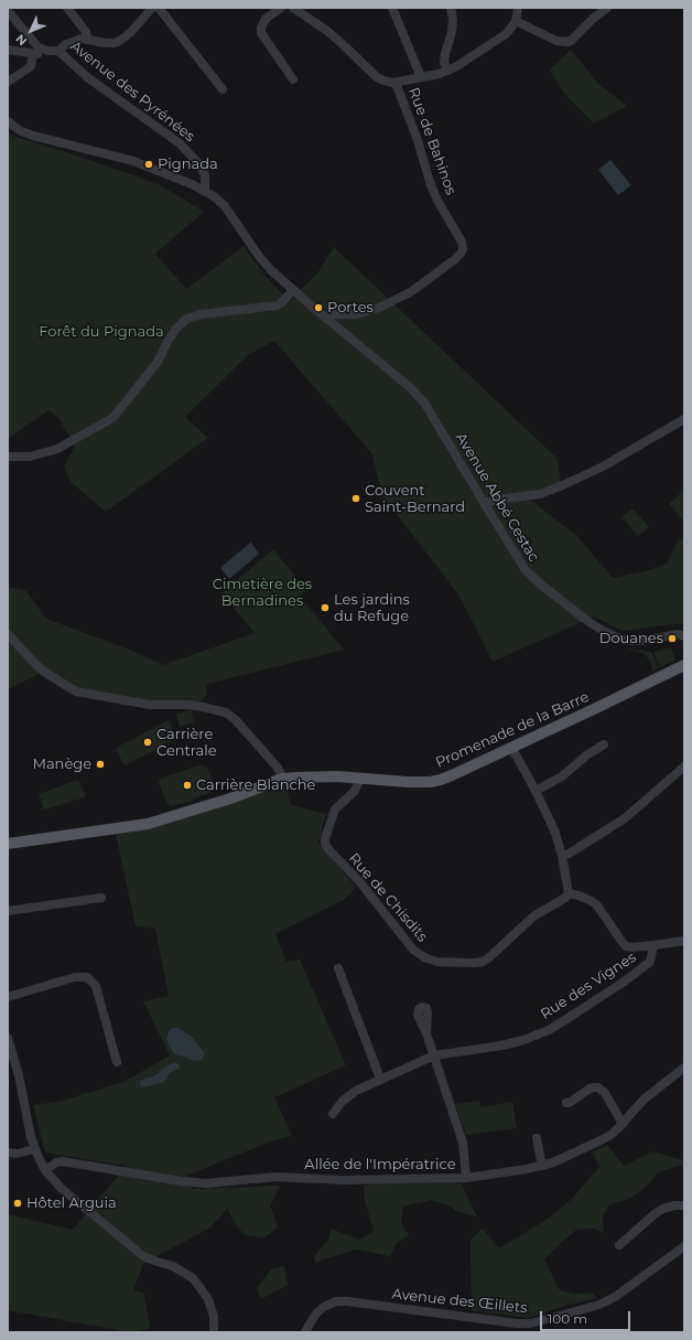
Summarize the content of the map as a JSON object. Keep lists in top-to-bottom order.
{
  "streets": {
    "main road": ["Promenade de la Barre"],
    "street": [
      "Avenue des Pyrénées",
      "Rue de Bahinos",
      "Avenue Abbé Cestac",
      "Rue de Chisdits",
      "Rue des Vignes",
      "Allée de l'Impératrice",
      "Avenue des Œillets"
    ]
  },
  "crossings": [
    ["Avenue des Pyrénées", "Avenue Abbé Cestac"],
    ["Rue de Bahinos", "Avenue Abbé Cestac"],
    ["Promenade de la Barre", "Rue de Chisdits"]
  ],
  "parks": ["Forêt du Pignada", "Cimetière des Bernadines"],
  "places": [
    "Pignada",
    "Portes",
    "Couvent Saint-Bernard",
    "Les jardins du Refuge",
    "Douanes",
    "Carrière Centrale",
    "Manège",
    "Carrière Blanche",
    "Hôtel Arguia"
  ],
  "scale_bar": "100 m",
  "north": "bottom left"
}
